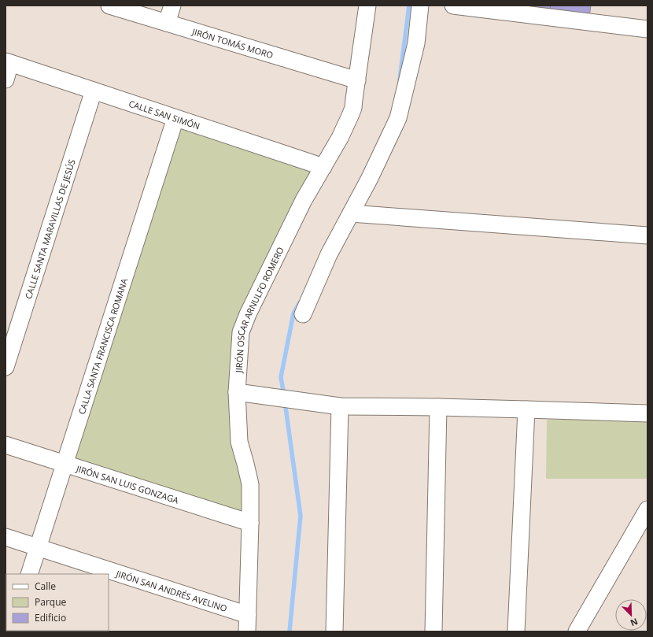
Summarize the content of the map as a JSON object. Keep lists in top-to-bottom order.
{
  "streets": {
    "street": [
      "JIRÓN TOMÁS MORO",
      "CALLE SAN SIMÓN",
      "CALLE SANTA MARAVILLAS DE JESÚS",
      "JIRÓN OSCAR ARNULFO ROMERO",
      "CALLA SANTA FRANCISCA ROMANA",
      "JIRÓN SAN LUIS GONZAGA",
      "JIRÓN SAN ANDRÉS AVELINO"
    ]
  },
  "crossings": [
    ["JIRÓN TOMÁS MORO", "JIRÓN OSCAR ARNULFO ROMERO"],
    ["CALLE SAN SIMÓN", "CALLE SANTA MARAVILLAS DE JESÚS"],
    ["CALLE SAN SIMÓN", "JIRÓN OSCAR ARNULFO ROMERO"],
    ["CALLE SAN SIMÓN", "CALLA SANTA FRANCISCA ROMANA"],
    ["JIRÓN OSCAR ARNULFO ROMERO", "JIRÓN SAN LUIS GONZAGA"],
    ["JIRÓN OSCAR ARNULFO ROMERO", "JIRÓN SAN ANDRÉS AVELINO"],
    ["CALLA SANTA FRANCISCA ROMANA", "JIRÓN SAN LUIS GONZAGA"],
    ["CALLA SANTA FRANCISCA ROMANA", "JIRÓN SAN ANDRÉS AVELINO"]
  ],
  "legend": ["Calle", "Parque", "Edificio"],
  "north": "bottom right"
}
